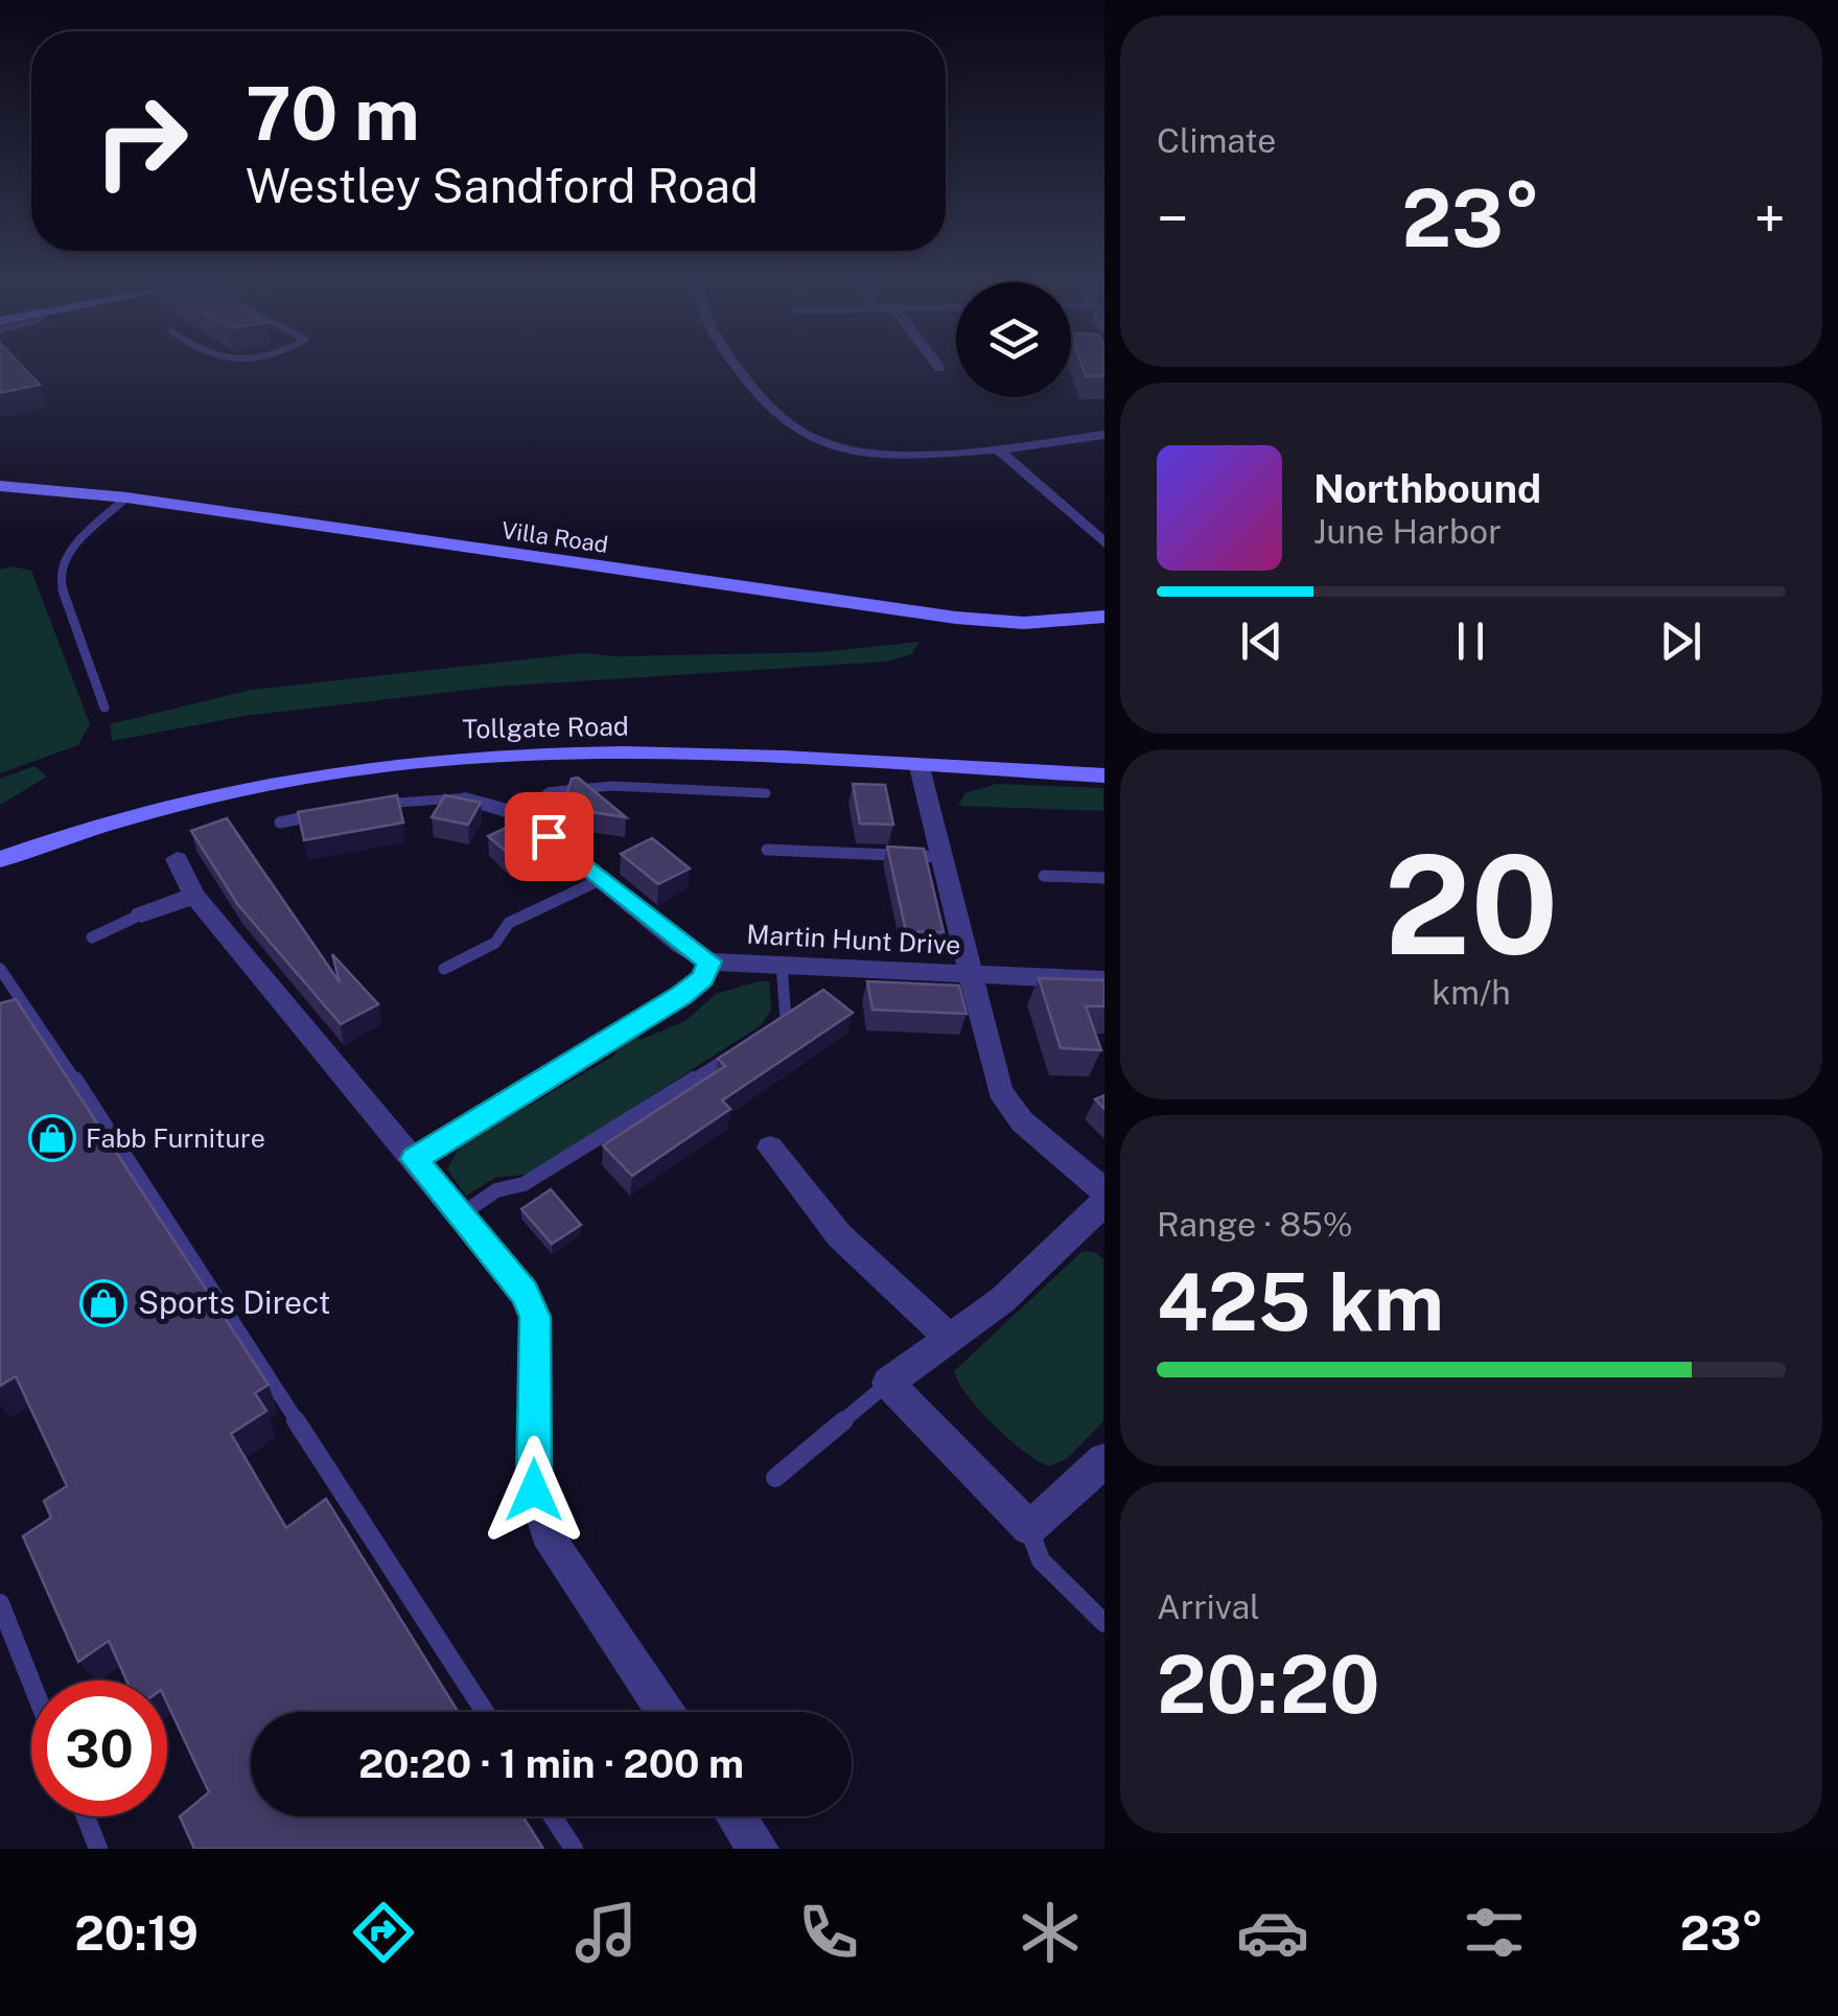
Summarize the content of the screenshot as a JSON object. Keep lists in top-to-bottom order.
{
  "streets": {
    "street": ["Villa Road", "Tollgate Road", "Martin Hunt Drive"]
  },
  "places": {
    "shop": ["Fabb Furniture", "Sports Direct"]
  },
  "page": {
    "tile": [
      "Climate",
      ["20", "km/h"],
      ["Range · 85%", "425 km"],
      ["Arrival", "20:20"]
    ],
    "turn": ["70 m", "Westley Sandford Road"],
    "heat": ["−", "23°", "+"],
    "song": ["Northbound", "June Harbor"],
    "limit": "30",
    "trip": "20:20 · 1 min · 200 m",
    "tabs": ["20:19", "23°"]
  }
}
